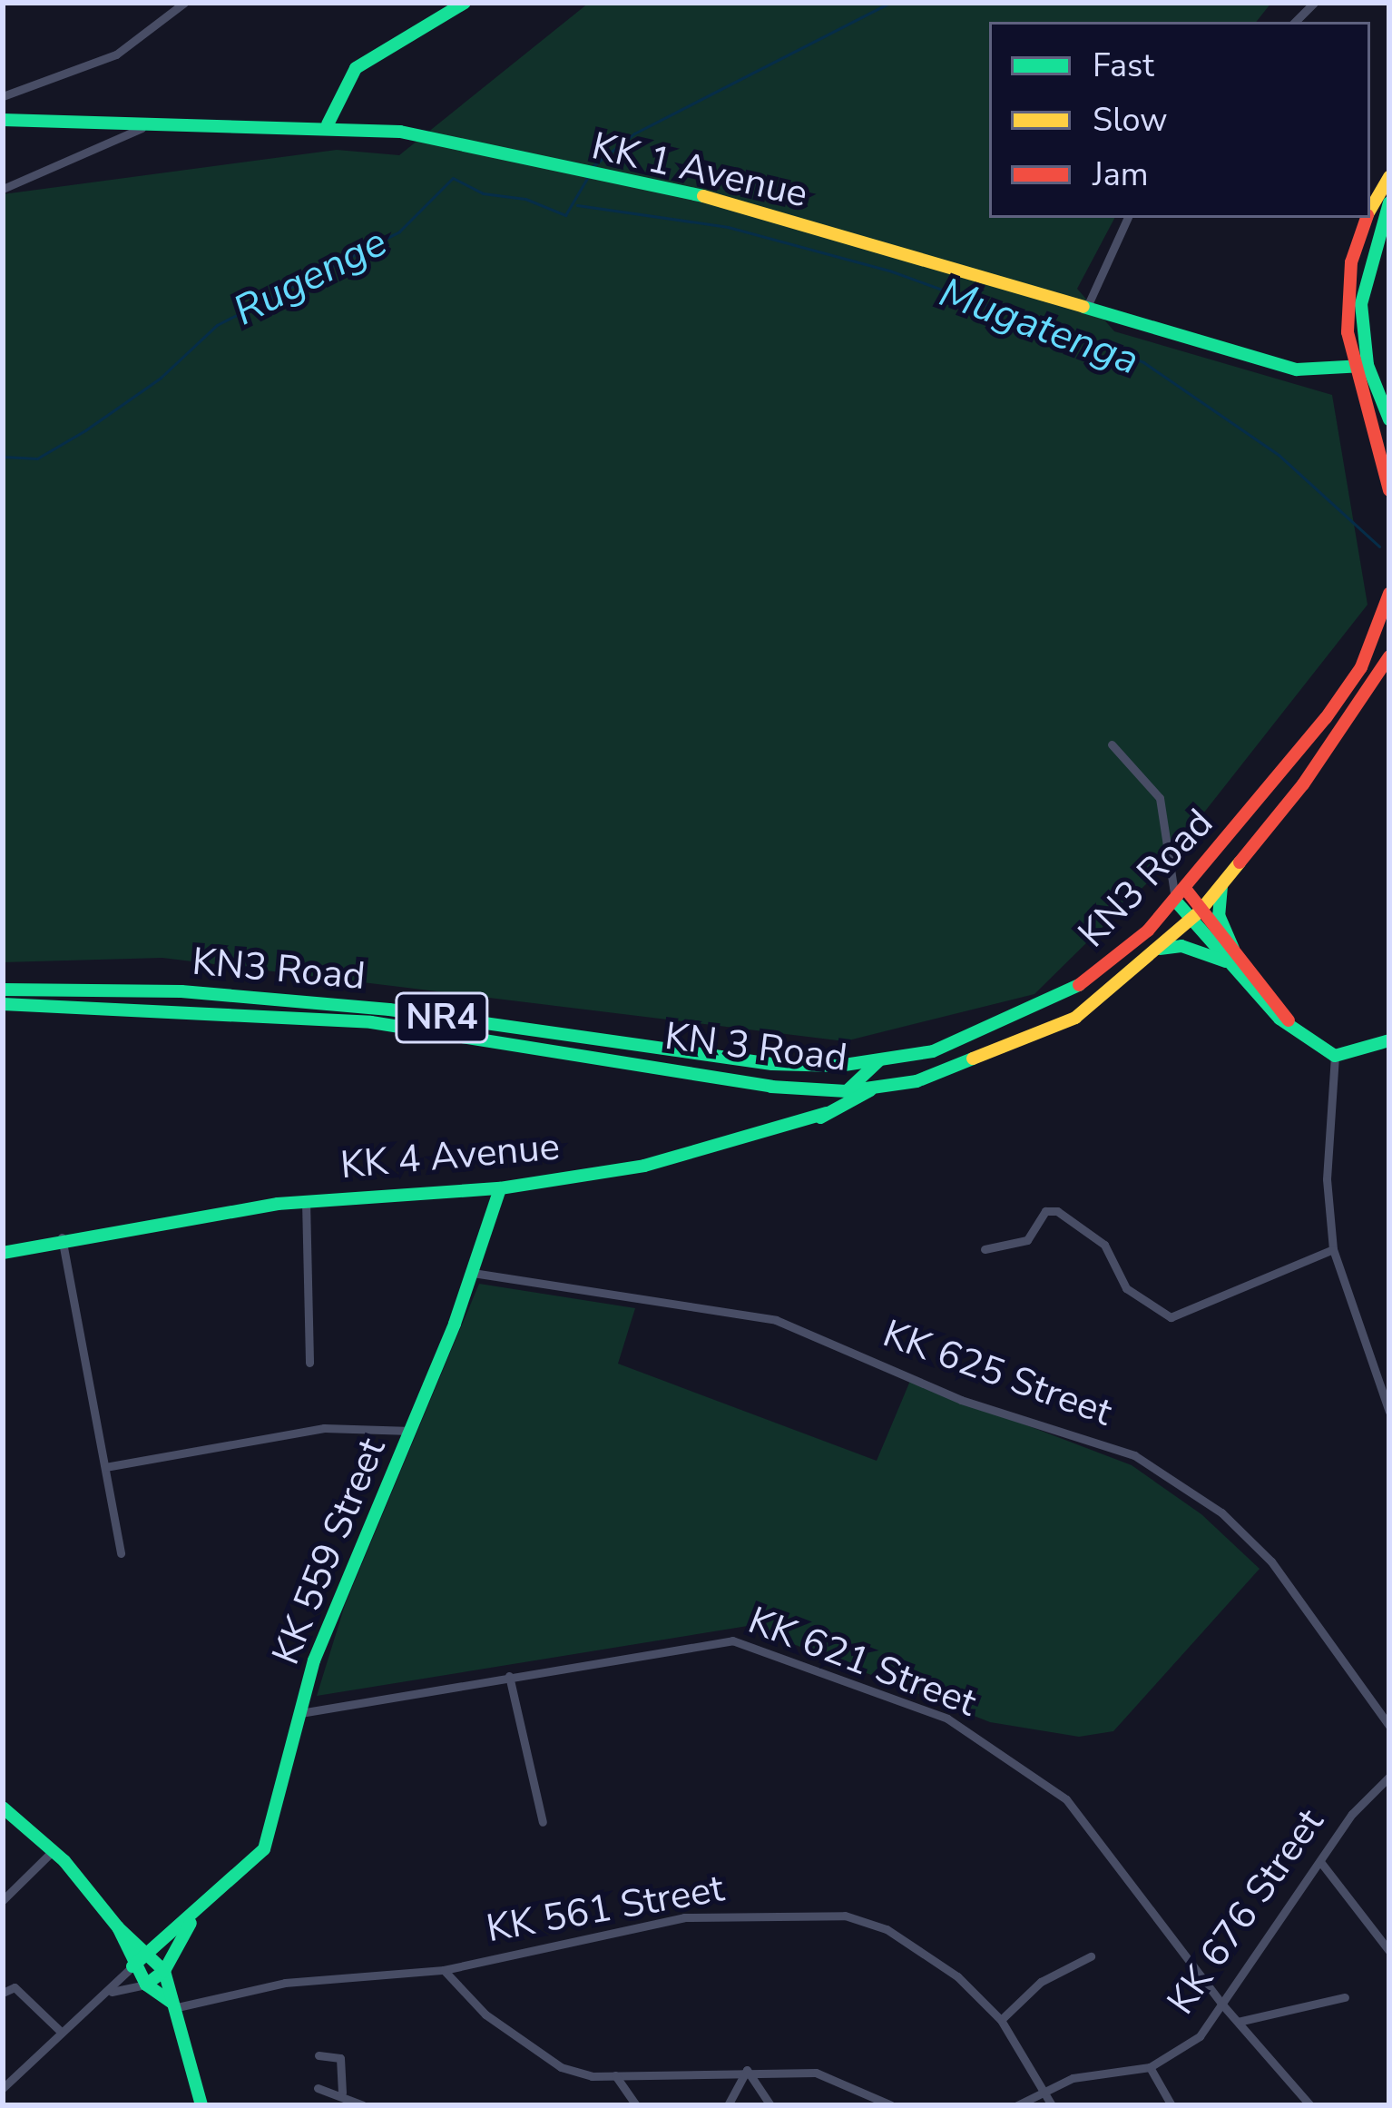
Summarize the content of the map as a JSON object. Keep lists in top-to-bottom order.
{
  "streets": {
    "main road": [
      "KK 1 Avenue",
      "KN3 Road",
      "NR4",
      "KN 3 Road",
      "KK 4 Avenue",
      "KK 559 Street"
    ],
    "street": [
      "KK 625 Street",
      "KK 621 Street",
      "KK 561 Street",
      "KK 676 Street"
    ]
  },
  "crossings": [
    ["KN 3 Road", "KK 4 Avenue"],
    ["KK 4 Avenue", "KK 559 Street"],
    ["KK 625 Street", "KK 559 Street"],
    ["KK 559 Street", "KK 621 Street"],
    ["KK 621 Street", "KK 676 Street"],
    ["KK 561 Street", "KK 676 Street"]
  ],
  "water": ["Rugenge", "Mugatenga"],
  "legend": ["Fast", "Slow", "Jam"]
}
